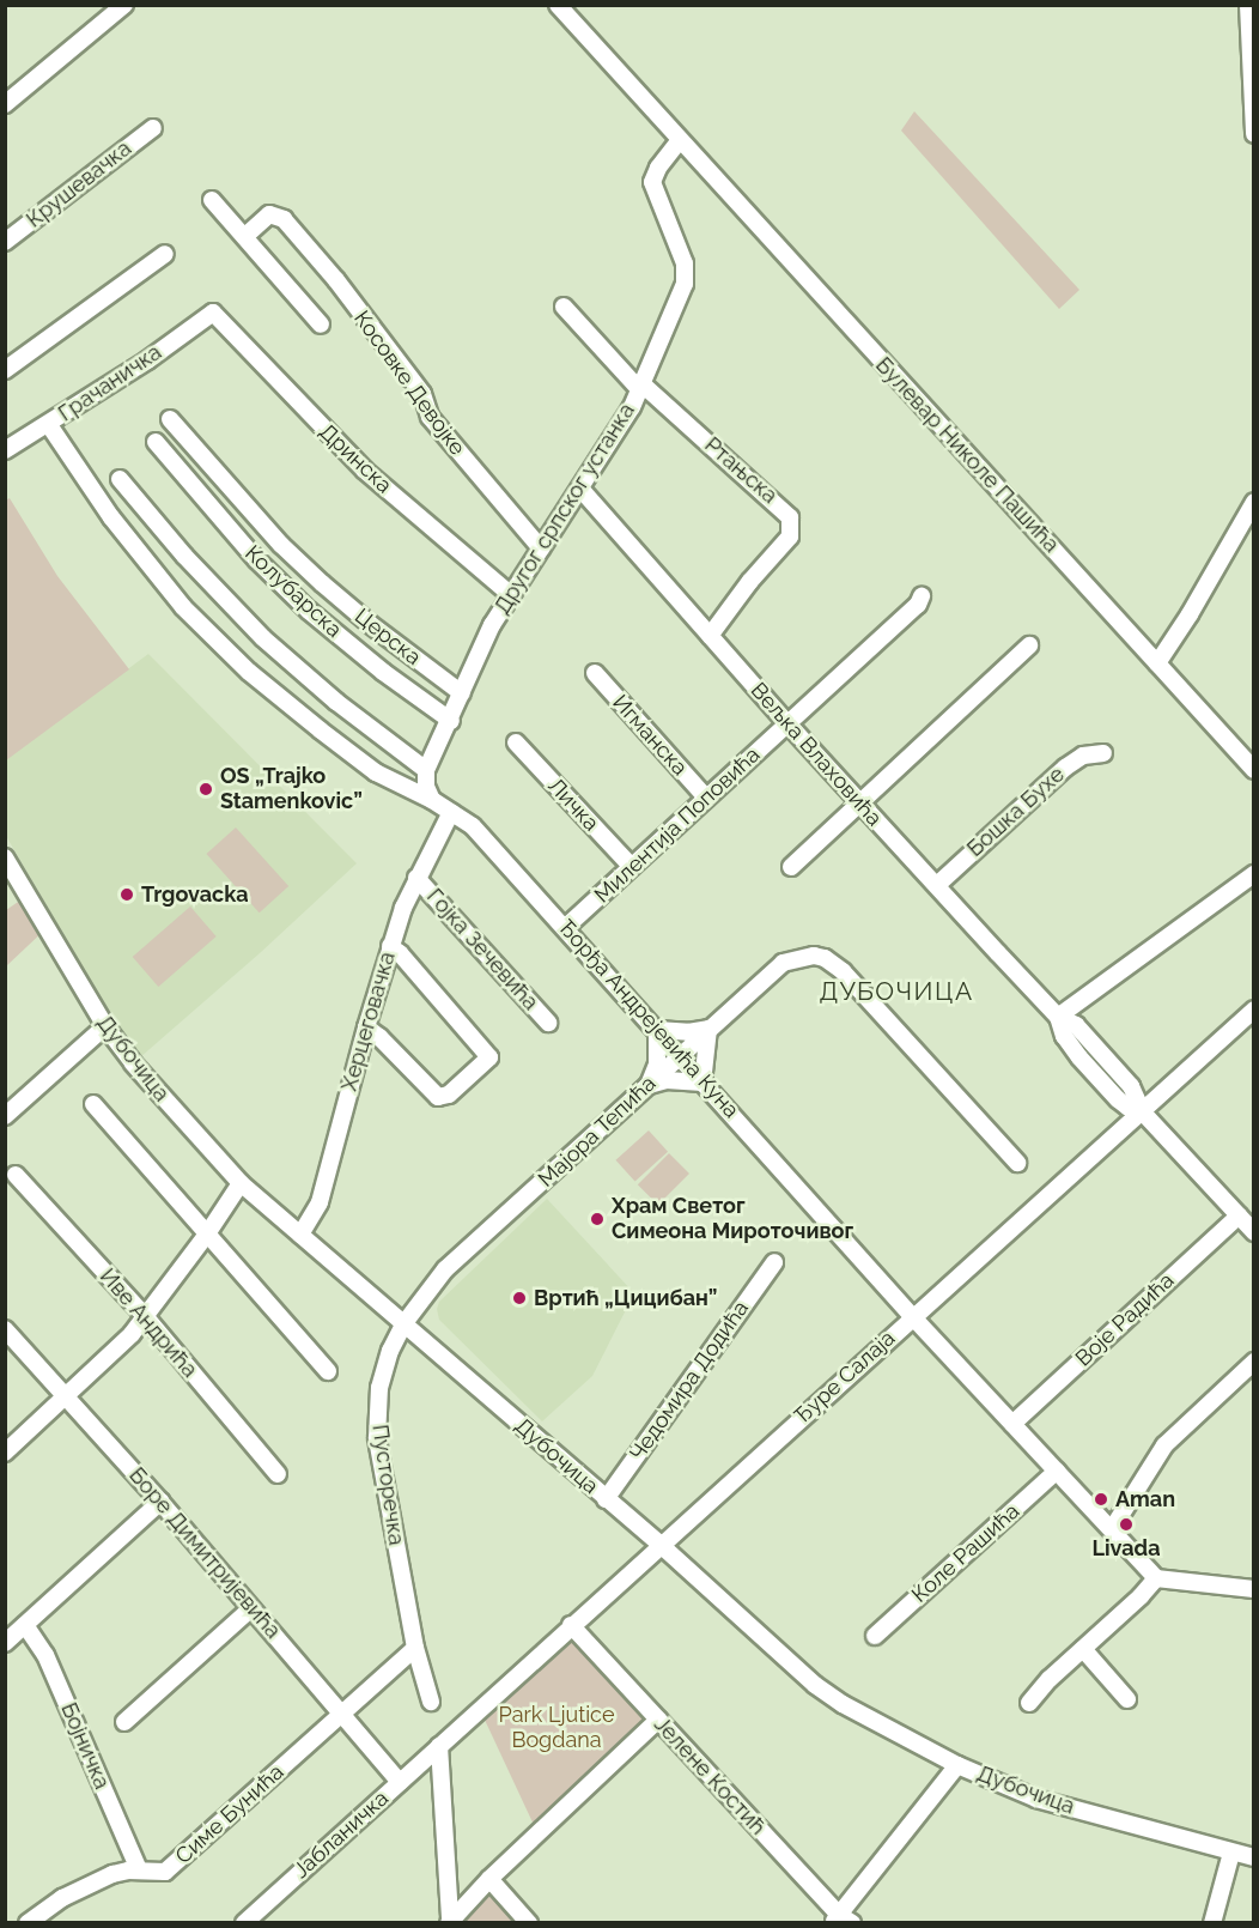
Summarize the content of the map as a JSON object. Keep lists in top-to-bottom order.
{
  "streets": {
    "street": [
      "Крушевачка",
      "Грачаничка",
      "Косовке Девојке",
      "Булевар Николе Пашића",
      "Дринска",
      "Ртањска",
      "Другог српског устанка",
      "Колубарска",
      "Церска",
      "Игманска",
      "Вељка Влаховића",
      "Личка",
      "Бошка Бухе",
      "Милентија Поповића",
      "Гојка Зечевића",
      "Ђорђа Андрејевића Куна",
      "Херцеговачка",
      "Дубочица",
      "Мајора Тепића",
      "Воје Радића",
      "Иве Андрића",
      "Ђуре Салаја",
      "Чедомира Додића",
      "Пусторечка",
      "Боре Димитријевића",
      "Коле Рашића",
      "Бојничка",
      "Јелене Костић",
      "Симе Бунића",
      "Јабланичка"
    ]
  },
  "crossings": [
    ["Грачаничка", "Дринска"],
    ["Грачаничка", "Ђорђа Андрејевића Куна"],
    ["Косовке Девојке", "Другог српског устанка"],
    ["Булевар Николе Пашића", "Другог српског устанка"],
    ["Дринска", "Другог српског устанка"],
    ["Ртањска", "Другог српског устанка"],
    ["Ртањска", "Вељка Влаховића"],
    ["Другог српског устанка", "Колубарска"],
    ["Другог српског устанка", "Церска"],
    ["Другог српског устанка", "Вељка Влаховића"],
    ["Игманска", "Милентија Поповића"],
    ["Вељка Влаховића", "Бошка Бухе"],
    ["Вељка Влаховића", "Милентија Поповића"],
    ["Вељка Влаховића", "Воје Радића"],
    ["Вељка Влаховића", "Ђуре Салаја"],
    ["Личка", "Милентија Поповића"],
    ["Милентија Поповића", "Ђорђа Андрејевића Куна"],
    ["Гојка Зечевића", "Херцеговачка"],
    ["Ђорђа Андрејевића Куна", "Херцеговачка"],
    ["Ђорђа Андрејевића Куна", "Мајора Тепића"],
    ["Ђорђа Андрејевића Куна", "Воје Радића"],
    ["Ђорђа Андрејевића Куна", "Ђуре Салаја"],
    ["Ђорђа Андрејевића Куна", "Коле Рашића"],
    ["Херцеговачка", "Дубочица"],
    ["Дубочица", "Мајора Тепића"],
    ["Дубочица", "Ђуре Салаја"],
    ["Дубочица", "Чедомира Додића"],
    ["Дубочица", "Пусторечка"],
    ["Мајора Тепића", "Пусторечка"],
    ["Ђуре Салаја", "Јелене Костић"],
    ["Ђуре Салаја", "Јабланичка"],
    ["Боре Димитријевића", "Симе Бунића"],
    ["Боре Димитријевића", "Јабланичка"],
    ["Бојничка", "Симе Бунића"]
  ],
  "districts": ["ДУБОЧИЦА"],
  "parks": ["Park Ljutice Bogdana"],
  "places": [
    "OS „Trajko Stamenkovic”",
    "Trgovacka",
    "Храм Светог Симеона Мироточивог",
    "Вртић „Цицибан”",
    "Aman",
    "Livada"
  ]
}
